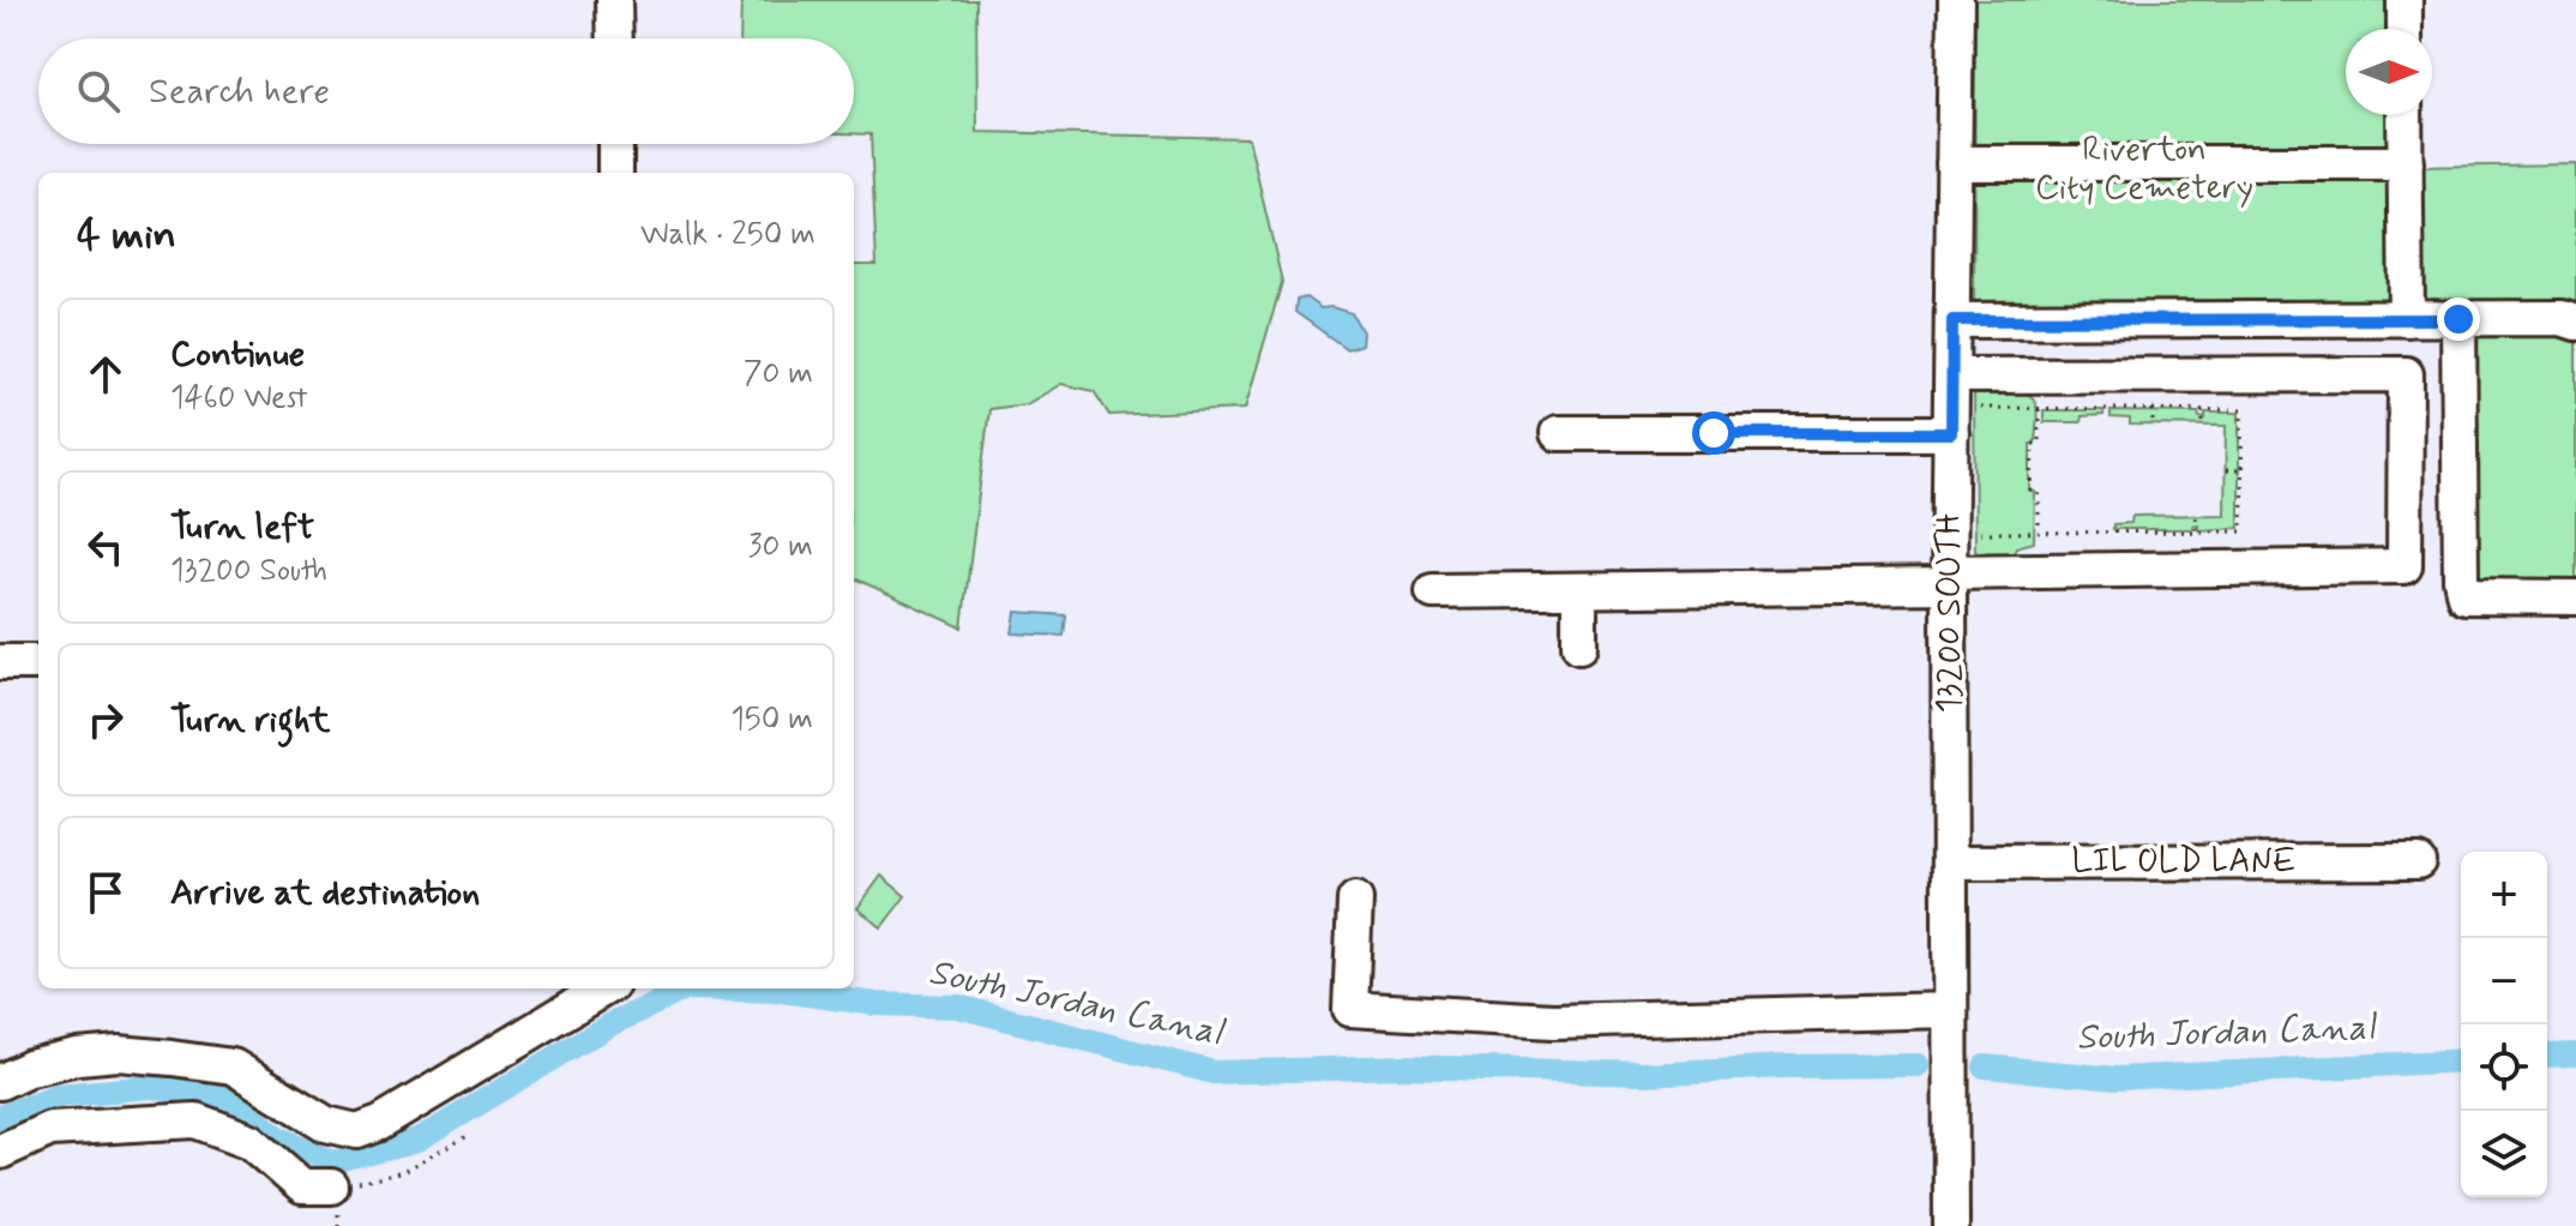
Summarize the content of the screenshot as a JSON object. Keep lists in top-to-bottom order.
{
  "streets": {
    "street": ["13200 SOUTH", "LIL OLD LANE"]
  },
  "crossings": [
    ["13200 SOUTH", "LIL OLD LANE"]
  ],
  "water": ["South Jordan Canal"],
  "parks": ["Riverton City Cemetery"],
  "north": "right",
  "page": {
    "search": "Search here",
    "heading": ["4 min", "Walk · 250 m"],
    "list": [
      ["Continue", "1460 West", "70 m"],
      ["Turn left", "13200 South", "30 m"],
      ["Turn right", "150 m"],
      "Arrive at destination"
    ],
    "map_buttons": ["+", "−"]
  }
}
